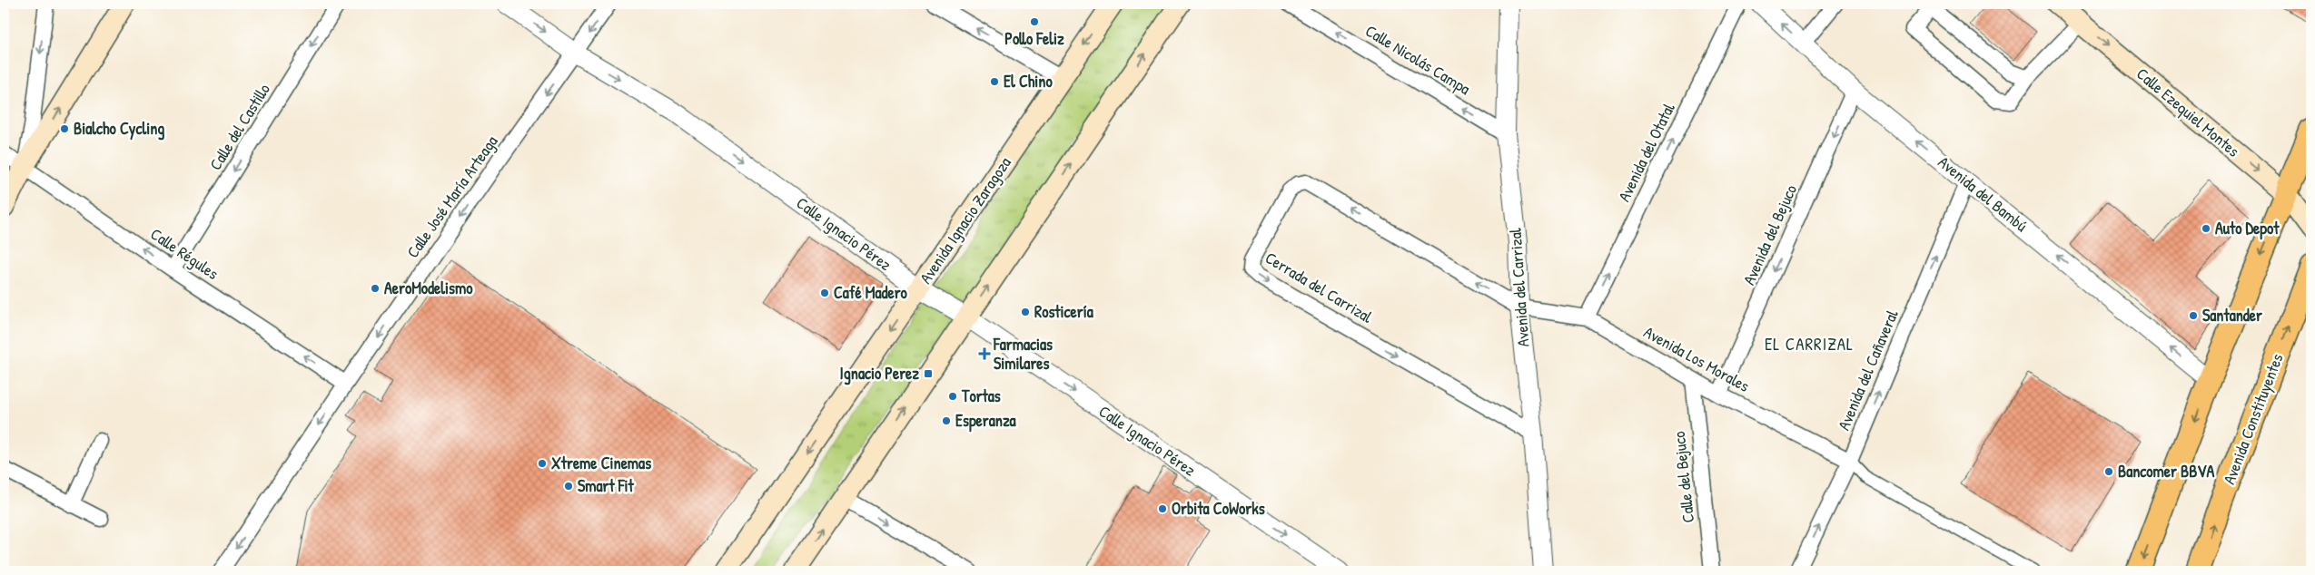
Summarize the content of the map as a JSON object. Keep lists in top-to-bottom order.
{
  "streets": {
    "main road": ["Calle Ezequiel Montes", "Avenida Ignacio Zaragoza", "Avenida Constituyentes"],
    "street": [
      "Calle Nicolás Campa",
      "Calle del Castillo",
      "Avenida del Otatal",
      "Avenida del Bambú",
      "Calle José María Arteaga",
      "Calle Ignacio Pérez",
      "Avenida del Bejuco",
      "Calle Régules",
      "Cerrada del Carrizal",
      "Avenida del Carrizal",
      "Avenida Los Morales",
      "Avenida del Cañaveral",
      "Calle del Bejuco"
    ]
  },
  "crossings": [
    ["Calle Nicolás Campa", "Avenida del Carrizal"],
    ["Calle del Castillo", "Calle Régules"],
    ["Avenida del Otatal", "Avenida Los Morales"],
    ["Avenida del Bambú", "Avenida del Bejuco"],
    ["Avenida del Bambú", "Avenida del Cañaveral"],
    ["Calle José María Arteaga", "Calle Ignacio Pérez"],
    ["Calle José María Arteaga", "Calle Régules"],
    ["Avenida Ignacio Zaragoza", "Calle Ignacio Pérez"],
    ["Avenida del Bejuco", "Avenida Los Morales"],
    ["Cerrada del Carrizal", "Avenida del Carrizal"],
    ["Cerrada del Carrizal", "Avenida Los Morales"],
    ["Avenida del Carrizal", "Avenida Los Morales"],
    ["Avenida Los Morales", "Avenida del Cañaveral"],
    ["Avenida Los Morales", "Calle del Bejuco"]
  ],
  "one_way": [
    "Calle Nicolás Campa",
    "Calle Ezequiel Montes",
    "Calle del Castillo",
    "Avenida del Otatal",
    "Avenida del Bambú",
    "Calle José María Arteaga",
    "Calle Ignacio Pérez",
    "Avenida del Bejuco",
    "Calle Régules",
    "Avenida del Cañaveral"
  ],
  "districts": ["EL CARRIZAL"],
  "places": {
    "other": [
      "Pollo Feliz",
      "El Chino",
      "Bialcho Cycling",
      "Auto Depot",
      "AeroModelismo",
      "Café Madero",
      "Rosticería",
      "Santander",
      "Tortas",
      "Esperanza",
      "Xtreme Cinemas",
      "Bancomer BBVA",
      "Smart Fit",
      "Orbita CoWorks"
    ],
    "health": ["Farmacias Similares"],
    "transit": ["Ignacio Perez"]
  }
}
